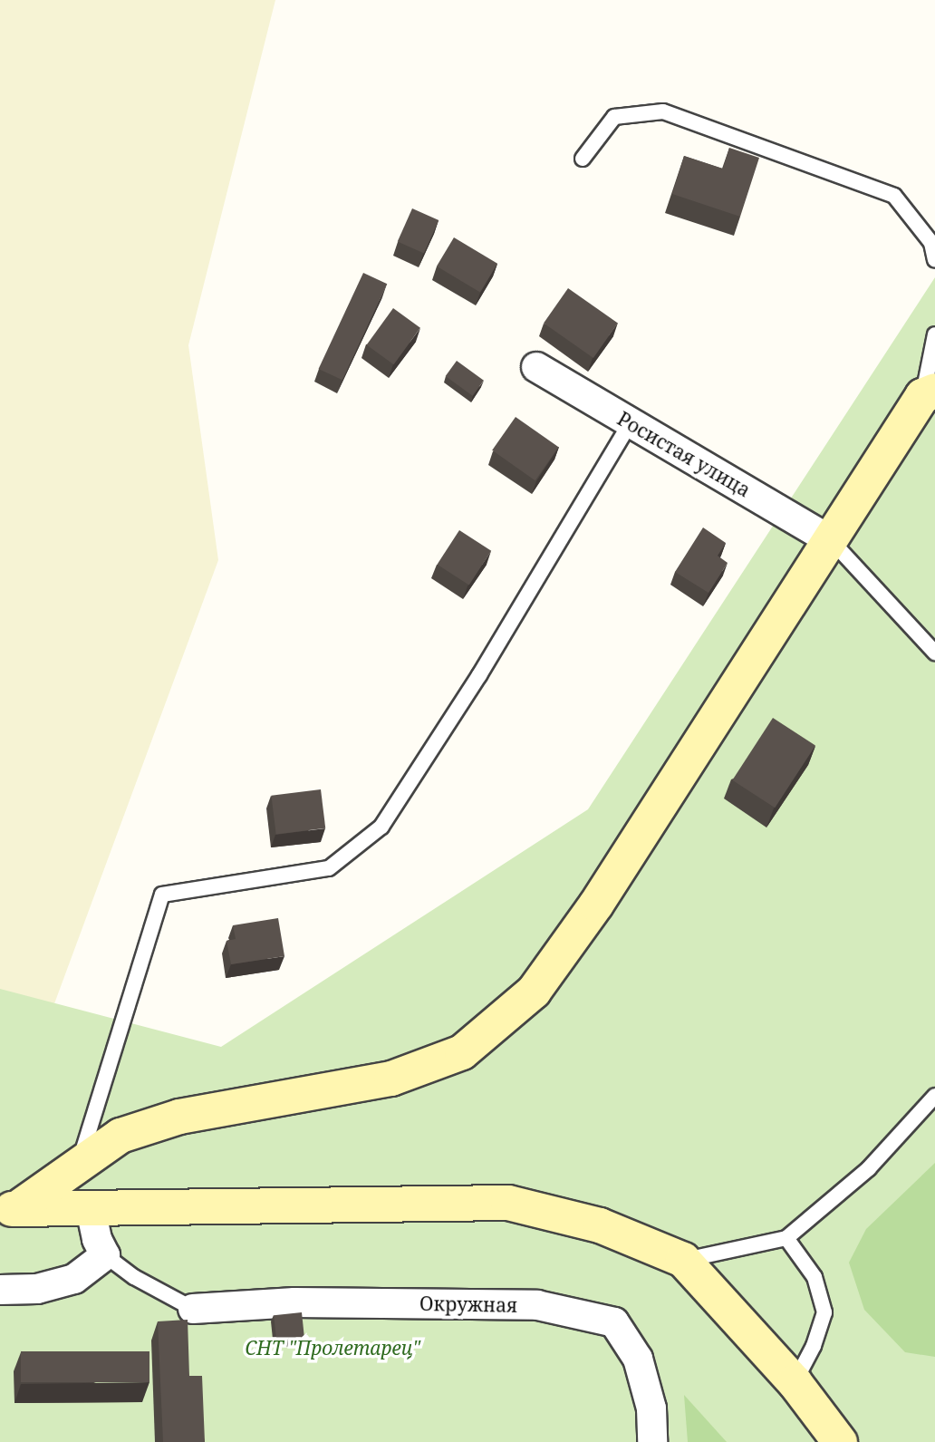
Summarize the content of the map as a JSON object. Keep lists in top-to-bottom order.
{
  "streets": {
    "street": ["Росистая улица", "Окружная"]
  },
  "parks": ["СНТ \"Пролетарец\""]
}
